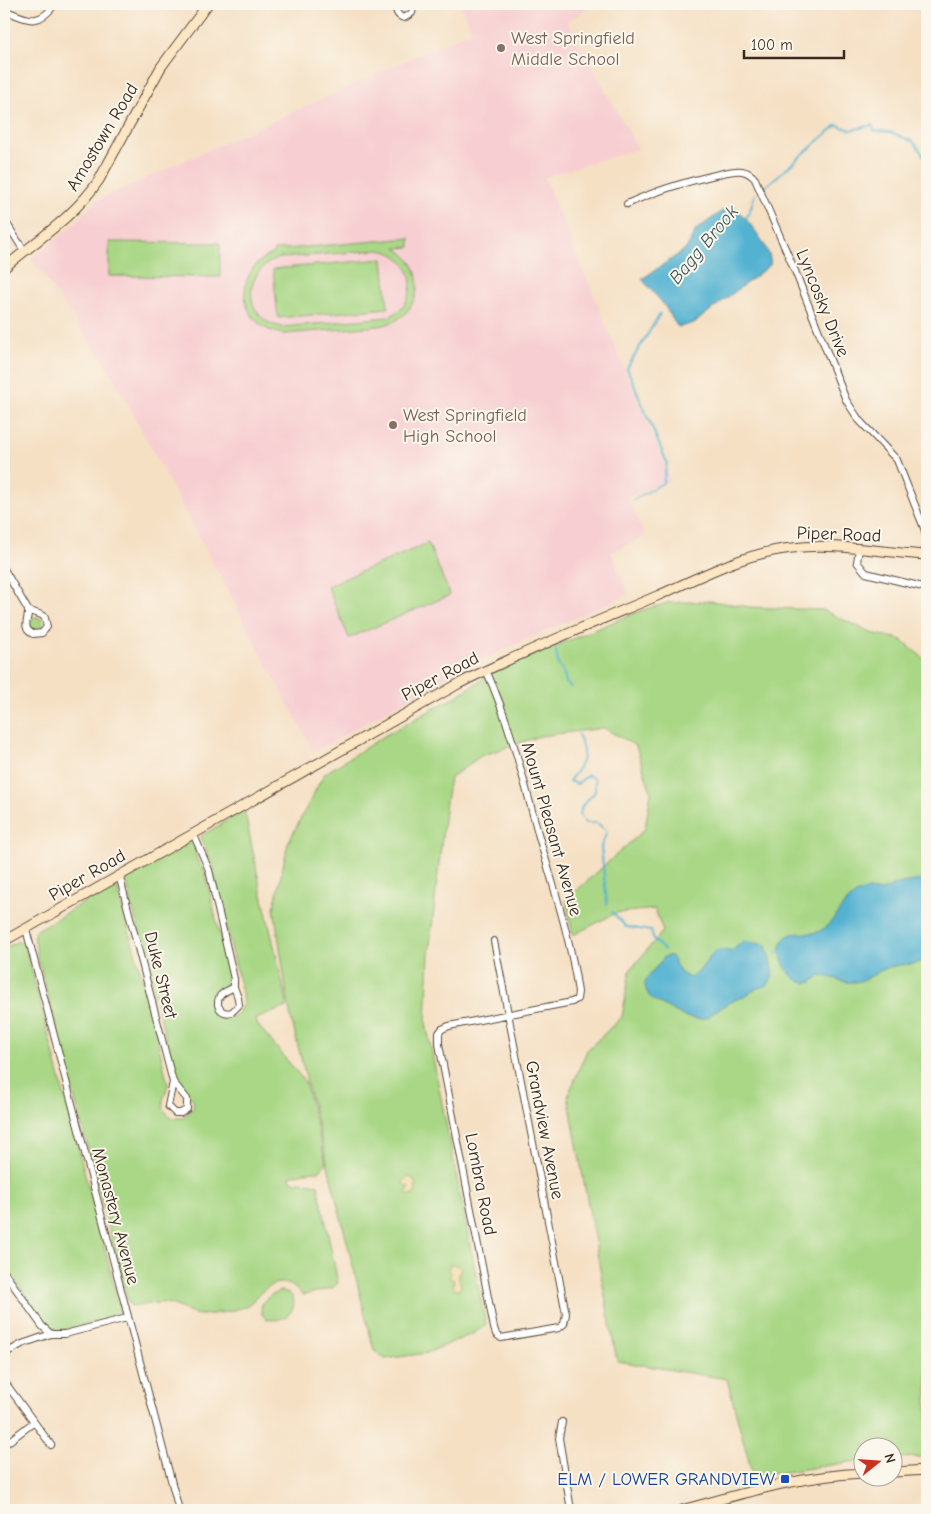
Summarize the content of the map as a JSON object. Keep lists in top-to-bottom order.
{
  "streets": {
    "main road": ["Amostown Road", "Piper Road"],
    "street": [
      "Lyncosky Drive",
      "Mount Pleasant Avenue",
      "Duke Street",
      "Grandview Avenue",
      "Lombra Road",
      "Monastery Avenue"
    ]
  },
  "crossings": [
    ["Lyncosky Drive", "Piper Road"],
    ["Piper Road", "Mount Pleasant Avenue"],
    ["Piper Road", "Duke Street"],
    ["Piper Road", "Monastery Avenue"],
    ["Mount Pleasant Avenue", "Grandview Avenue"],
    ["Mount Pleasant Avenue", "Lombra Road"],
    ["Grandview Avenue", "Lombra Road"]
  ],
  "water": ["Bagg Brook"],
  "places": {
    "other": ["West Springfield Middle School", "West Springfield High School"],
    "transit": ["ELM / LOWER GRANDVIEW"]
  },
  "scale_bar": "100 m",
  "north": "right"
}
